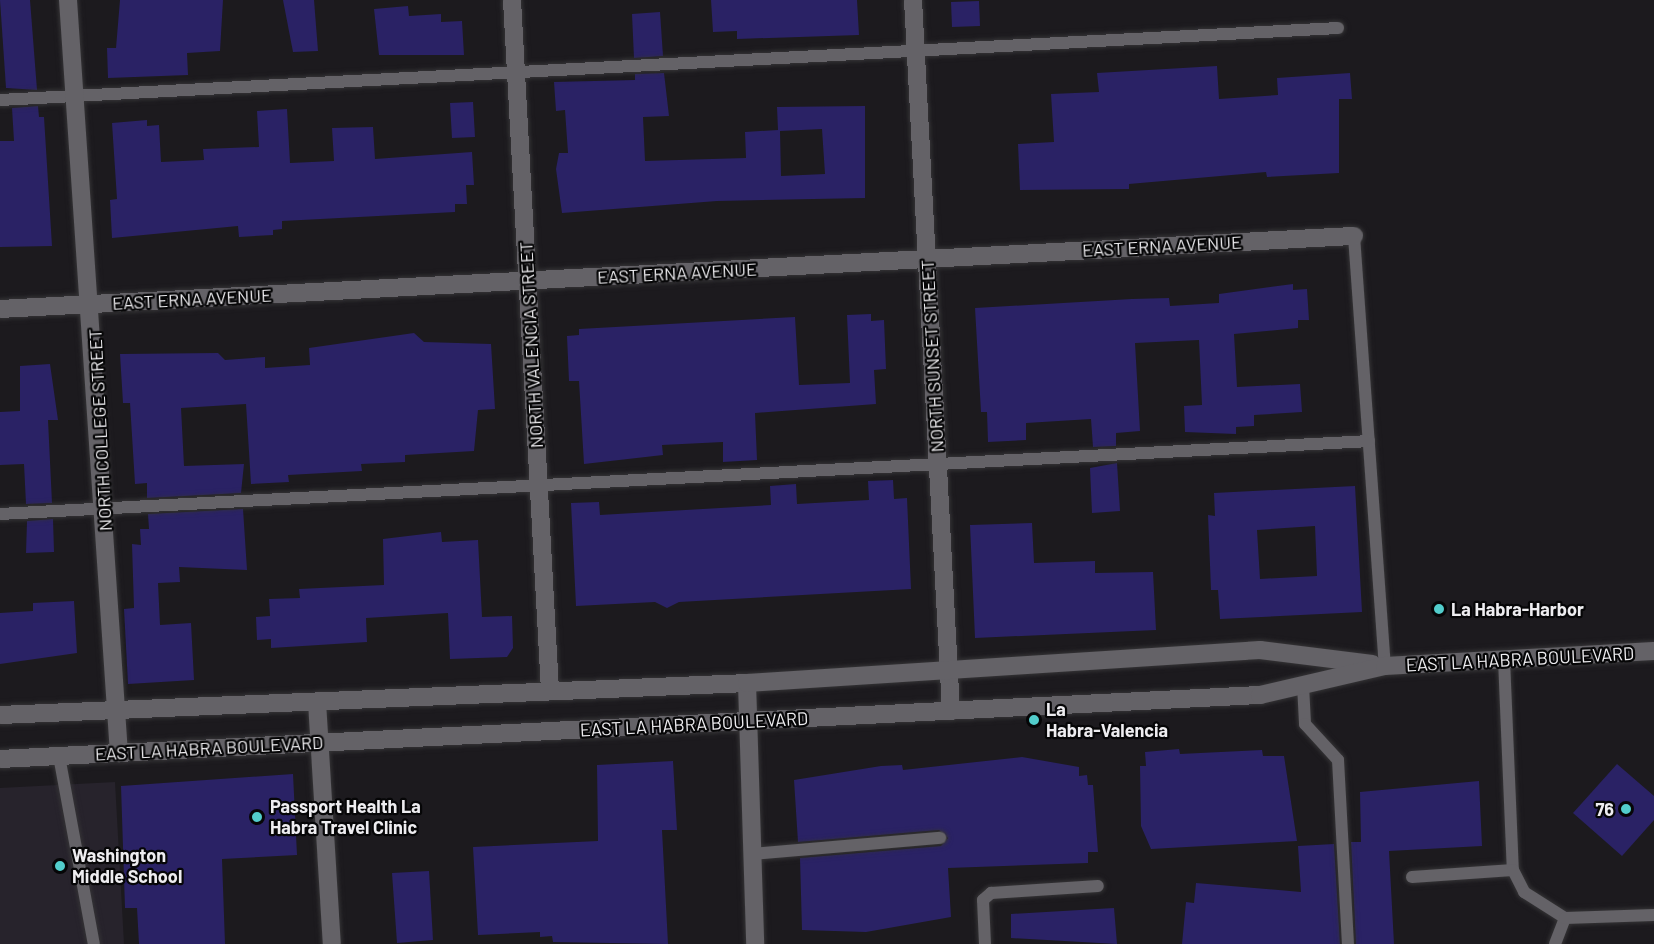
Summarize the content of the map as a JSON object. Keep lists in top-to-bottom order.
{
  "streets": {
    "street": [
      "EAST ERNA AVENUE",
      "NORTH VALENCIA STREET",
      "NORTH SUNSET STREET",
      "NORTH COLLEGE STREET",
      "EAST LA HABRA BOULEVARD"
    ]
  },
  "crossings": [
    ["EAST ERNA AVENUE", "NORTH VALENCIA STREET"],
    ["EAST ERNA AVENUE", "NORTH SUNSET STREET"],
    ["EAST ERNA AVENUE", "NORTH COLLEGE STREET"],
    ["NORTH VALENCIA STREET", "EAST LA HABRA BOULEVARD"],
    ["NORTH SUNSET STREET", "EAST LA HABRA BOULEVARD"],
    ["NORTH COLLEGE STREET", "EAST LA HABRA BOULEVARD"]
  ],
  "places": [
    "La Habra-Harbor",
    "La Habra-Valencia",
    "76",
    "Passport Health La Habra Travel Clinic",
    "Washington Middle School"
  ]
}
